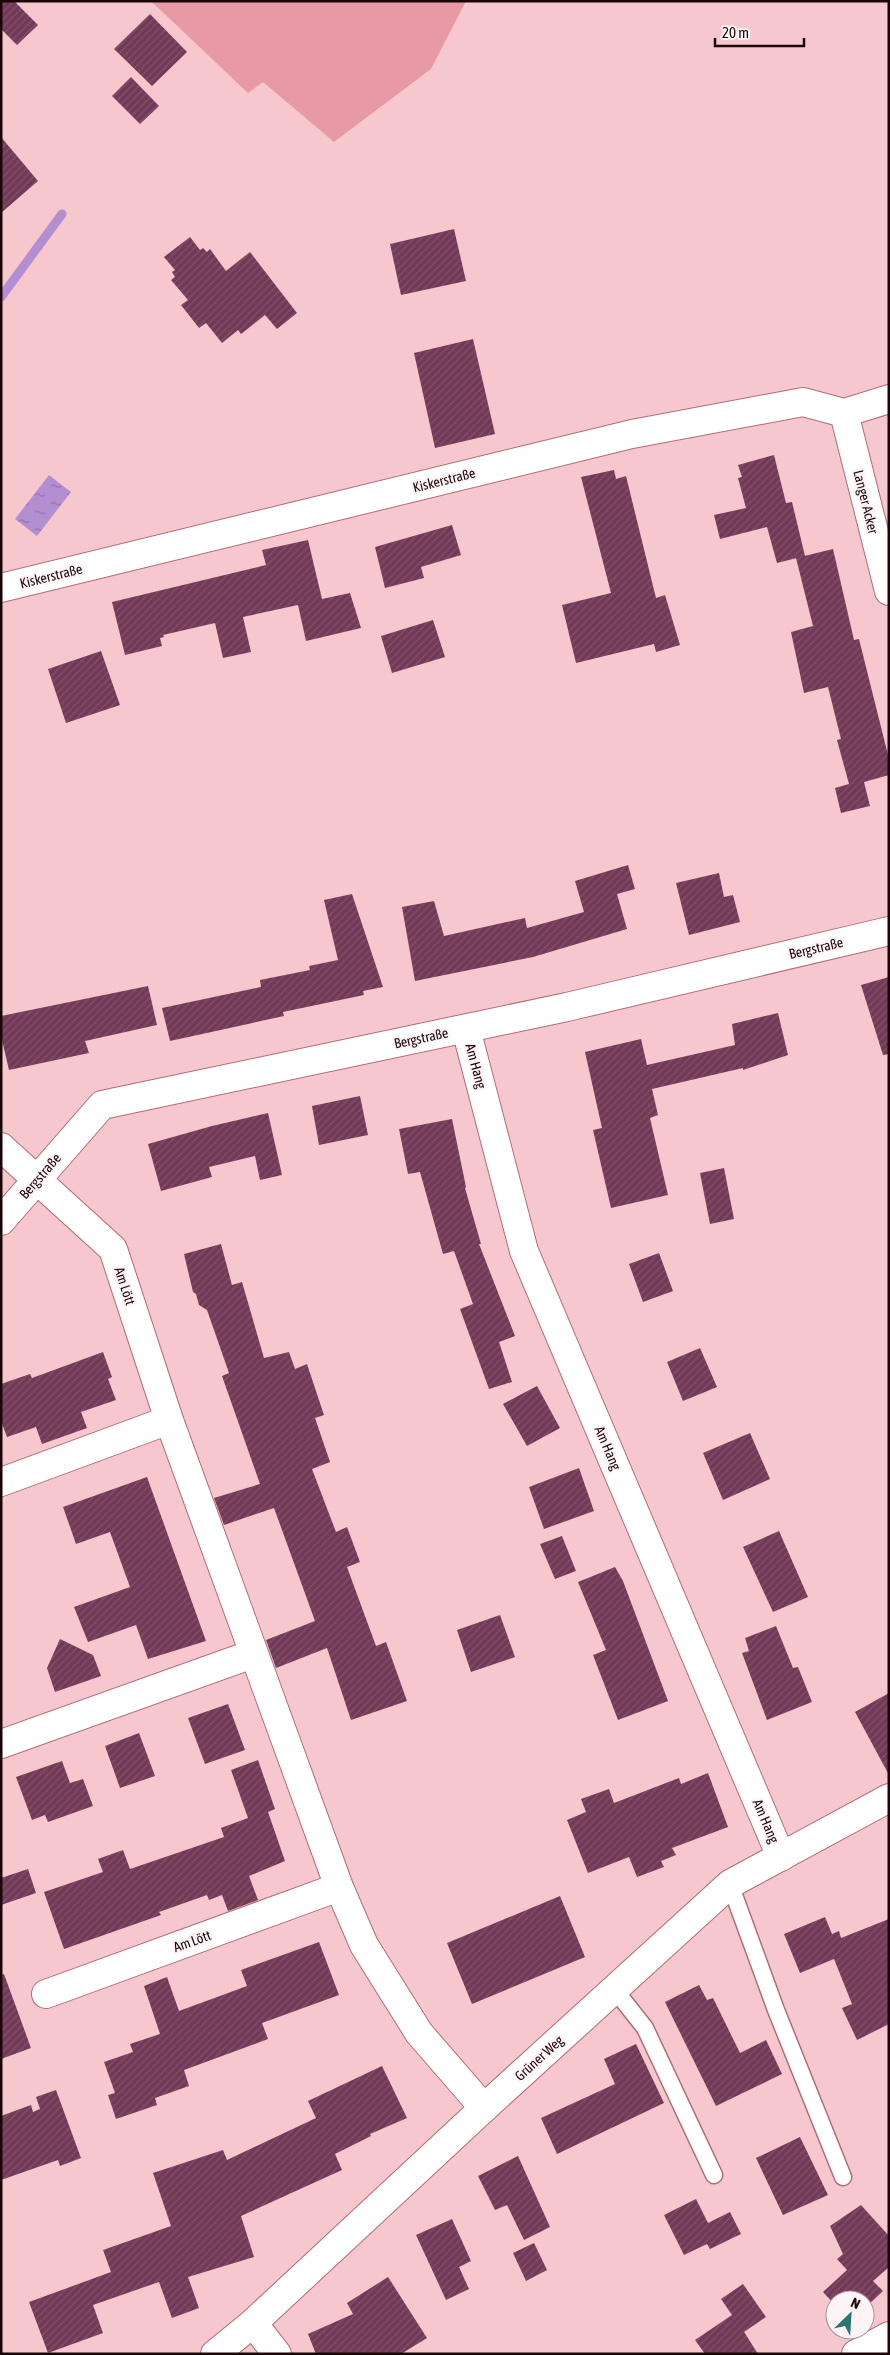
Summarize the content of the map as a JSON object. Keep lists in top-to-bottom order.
{
  "streets": {
    "street": [
      "Kiskerstraße",
      "Langer Acker",
      "Bergstraße",
      "Am Hang",
      "Am Lött",
      "Grüner Weg"
    ]
  },
  "crossings": [
    ["Kiskerstraße", "Langer Acker"],
    ["Bergstraße", "Am Hang"],
    ["Bergstraße", "Am Lött"],
    ["Am Hang", "Grüner Weg"],
    ["Am Lött", "Grüner Weg"]
  ],
  "scale_bar": "20 m",
  "north": "top right"
}
